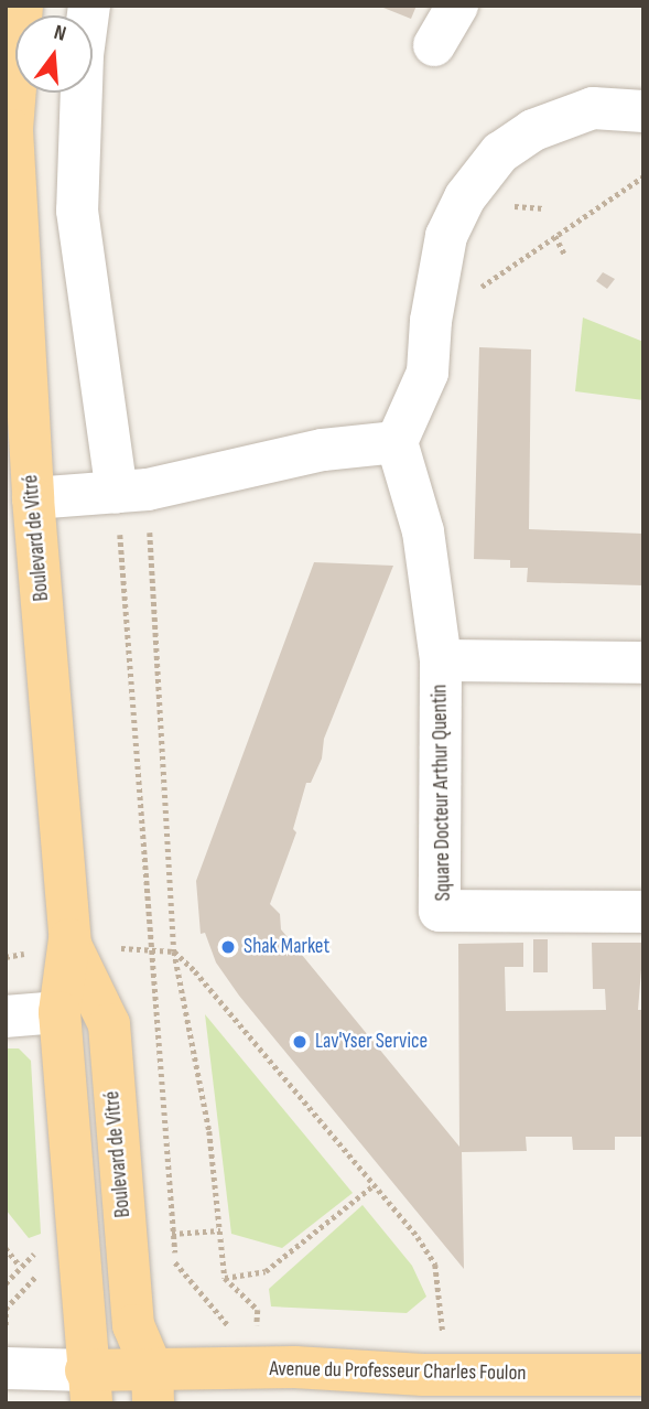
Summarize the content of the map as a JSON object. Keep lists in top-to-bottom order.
{
  "streets": {
    "main road": ["Boulevard de Vitré", "Avenue du Professeur Charles Foulon"],
    "street": ["Square Docteur Arthur Quentin"]
  },
  "crossings": [
    ["Boulevard de Vitré", "Avenue du Professeur Charles Foulon"]
  ],
  "places": ["Shak Market", "Lav'Yser Service"],
  "north": "top"
}
